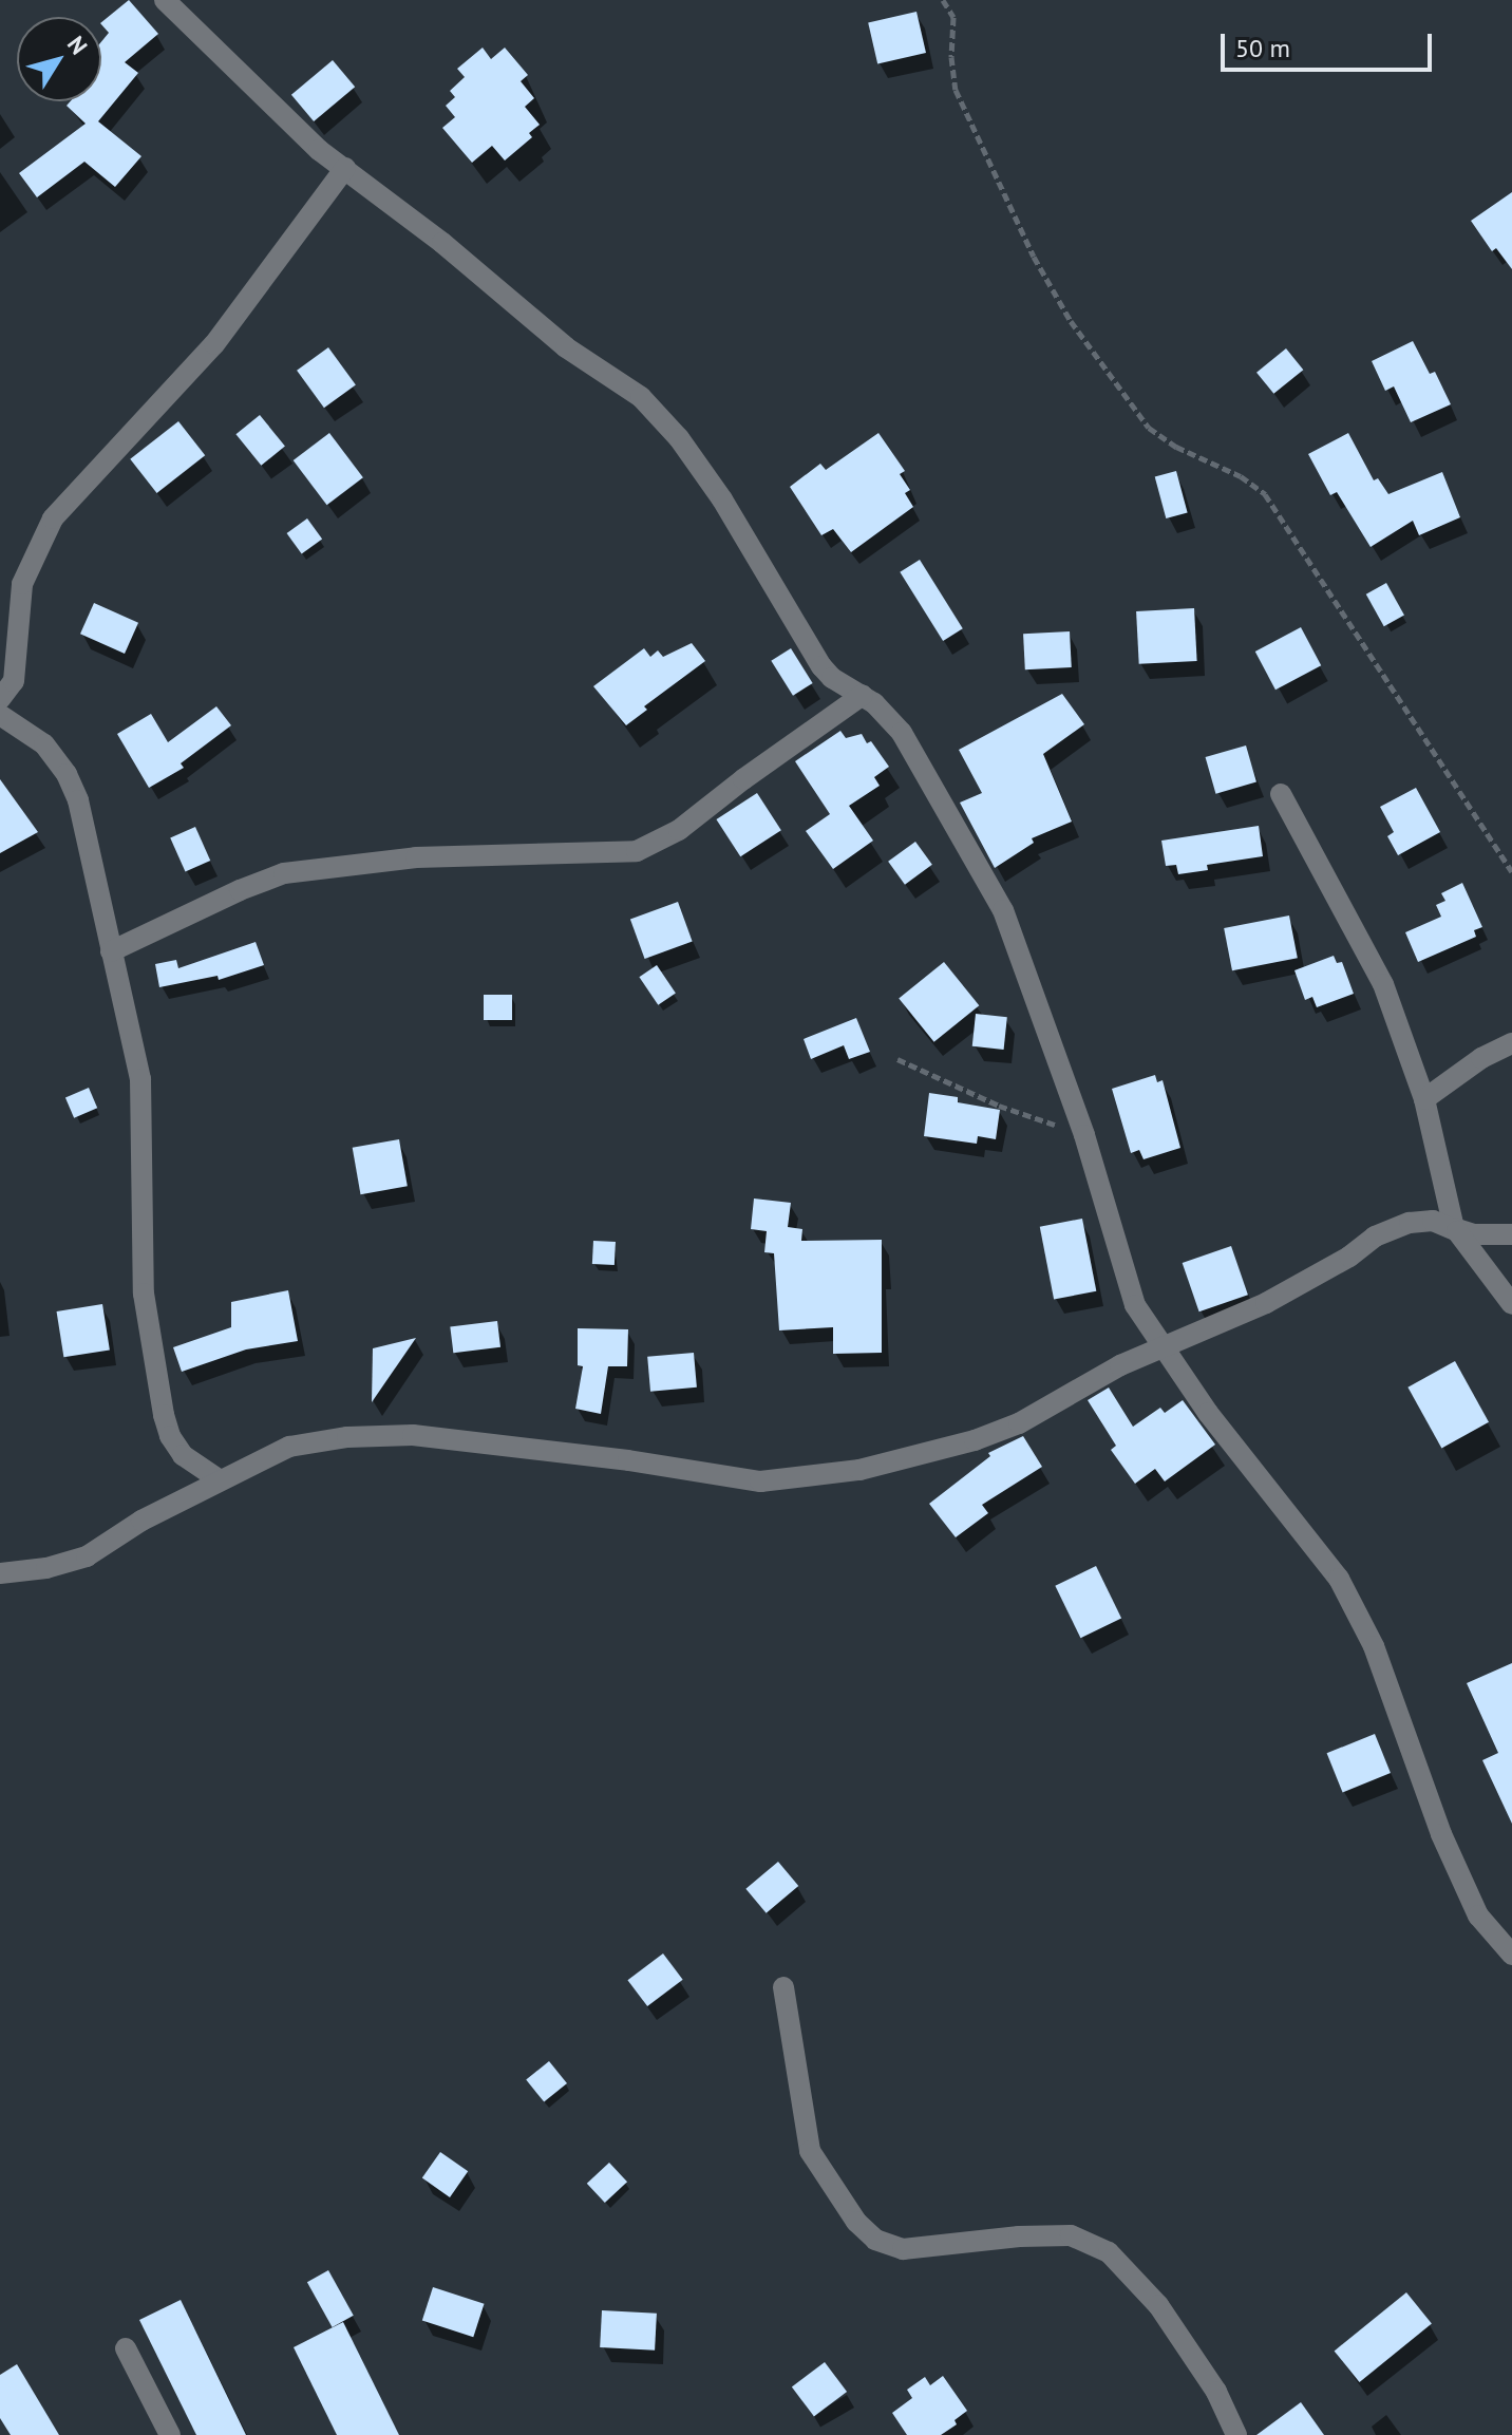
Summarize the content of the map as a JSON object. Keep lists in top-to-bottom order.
{
  "scale_bar": "50 m",
  "north": "top right"
}
